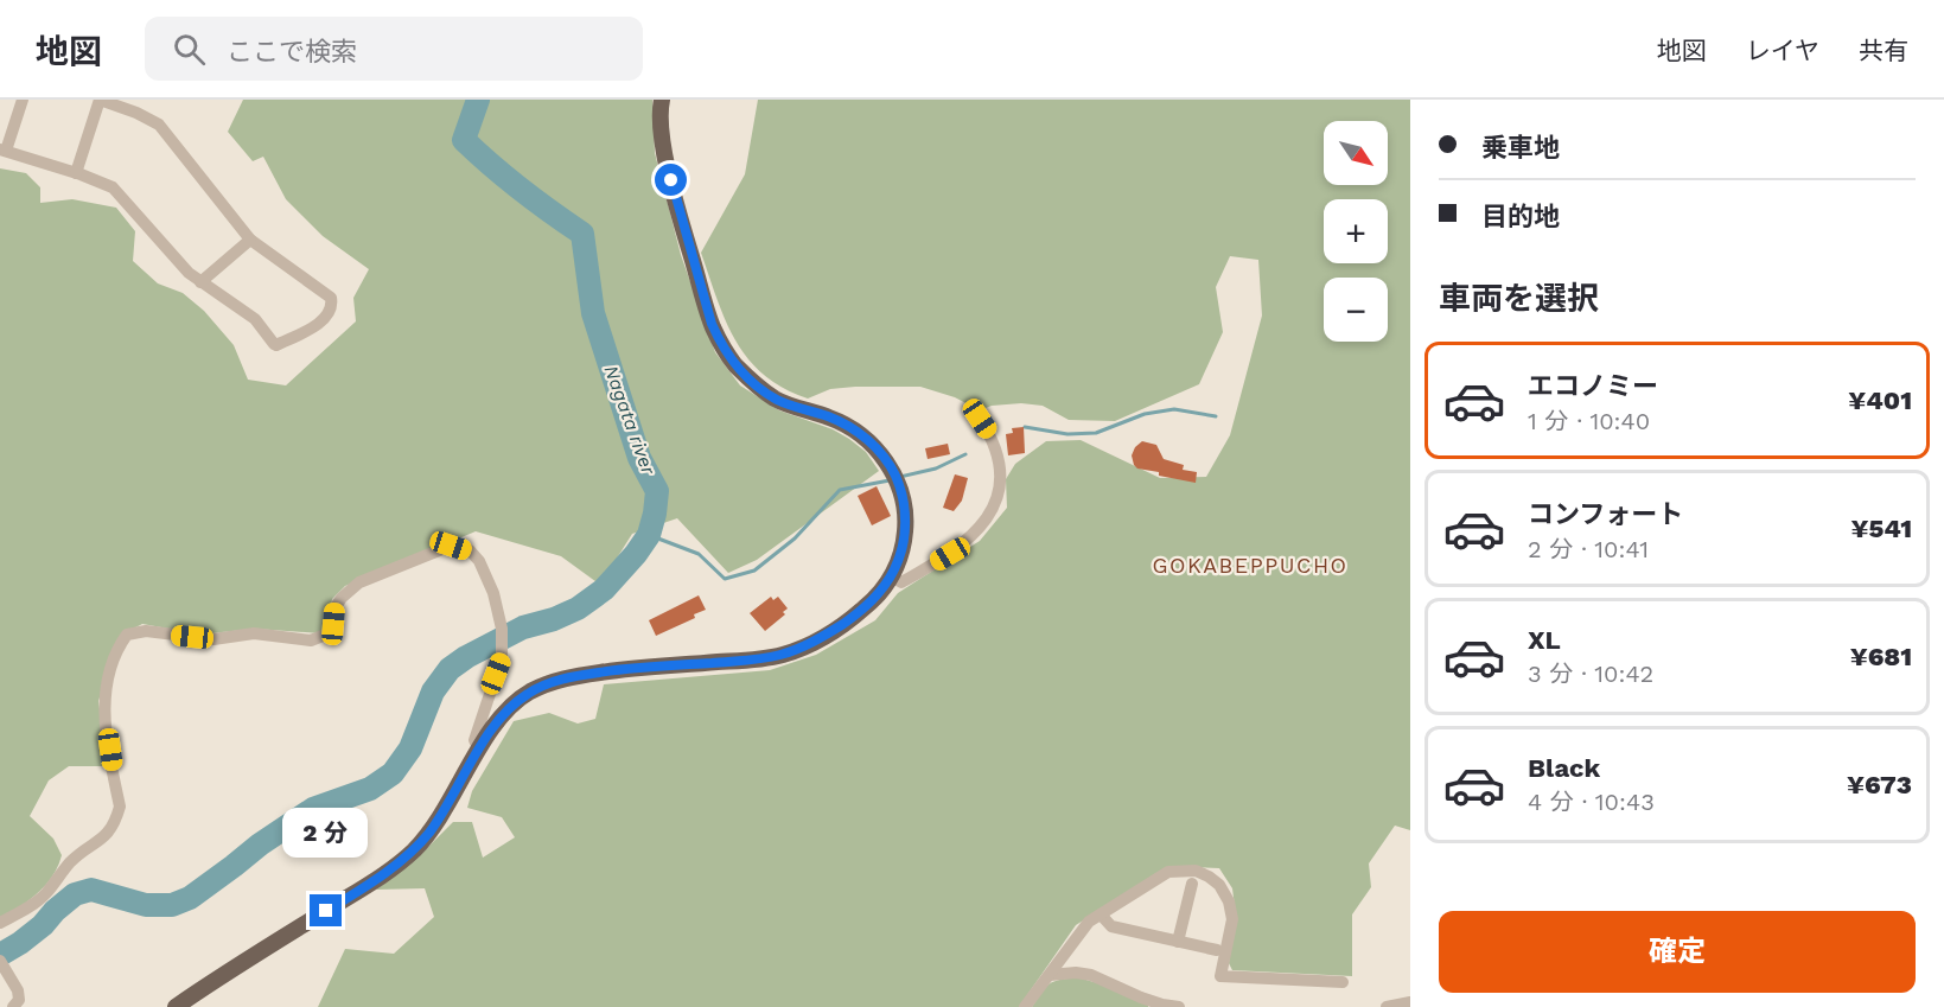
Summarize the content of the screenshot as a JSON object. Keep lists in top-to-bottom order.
{
  "districts": ["GOKABEPPUCHO"],
  "water": ["Nagata river"],
  "north": "bottom right",
  "page": {
    "header": "地図",
    "search": "ここで検索",
    "nav": ["地図", "レイヤ", "共有"],
    "banner": ["乗車地", "目的地"],
    "map_buttons": ["+", "−"],
    "heading": "車両を選択",
    "list": [
      {
        "name": "エコノミー",
        "note": "1 分 · 10:40",
        "value": "¥401"
      },
      {
        "name": "コンフォート",
        "note": "2 分 · 10:41",
        "value": "¥541"
      },
      {
        "name": "XL",
        "note": "3 分 · 10:42",
        "value": "¥681"
      },
      {
        "name": "Black",
        "note": "4 分 · 10:43",
        "value": "¥673"
      }
    ],
    "bubble": "2 分",
    "buttons": "確定"
  }
}
